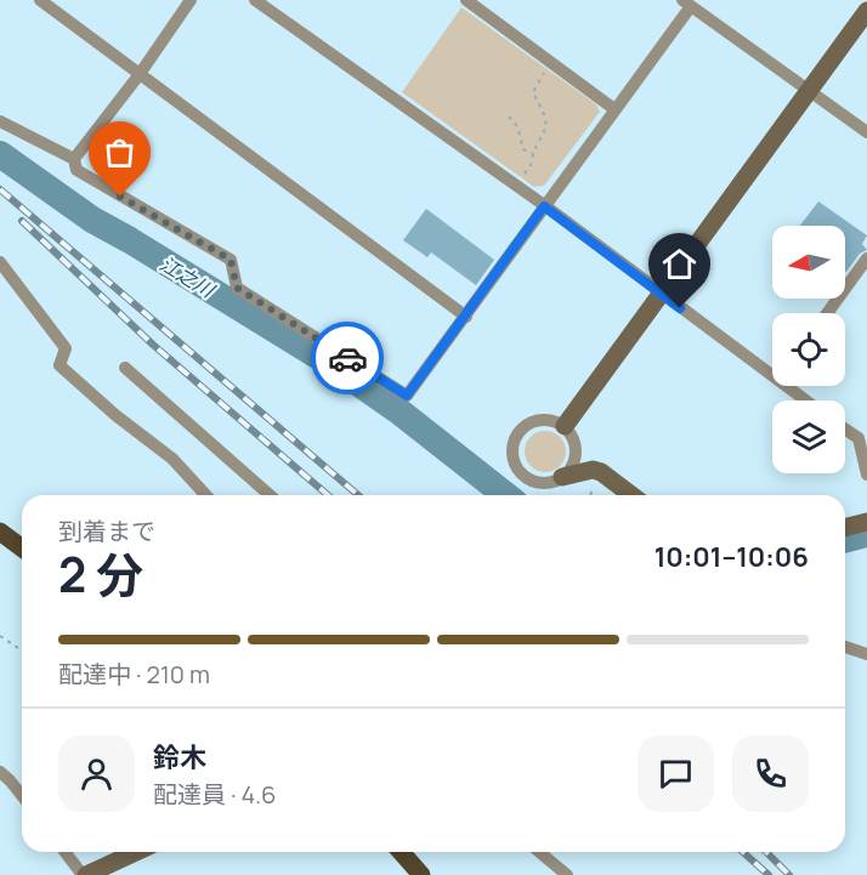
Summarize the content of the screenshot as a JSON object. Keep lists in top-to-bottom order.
{
  "water": ["江之川"],
  "north": "left",
  "page": {
    "heading": ["2 分", "到着まで", "10:01–10:06"],
    "panel": ["鈴木", "配達員 · 4.6"],
    "bar": "配達中 · 210 m"
  }
}
